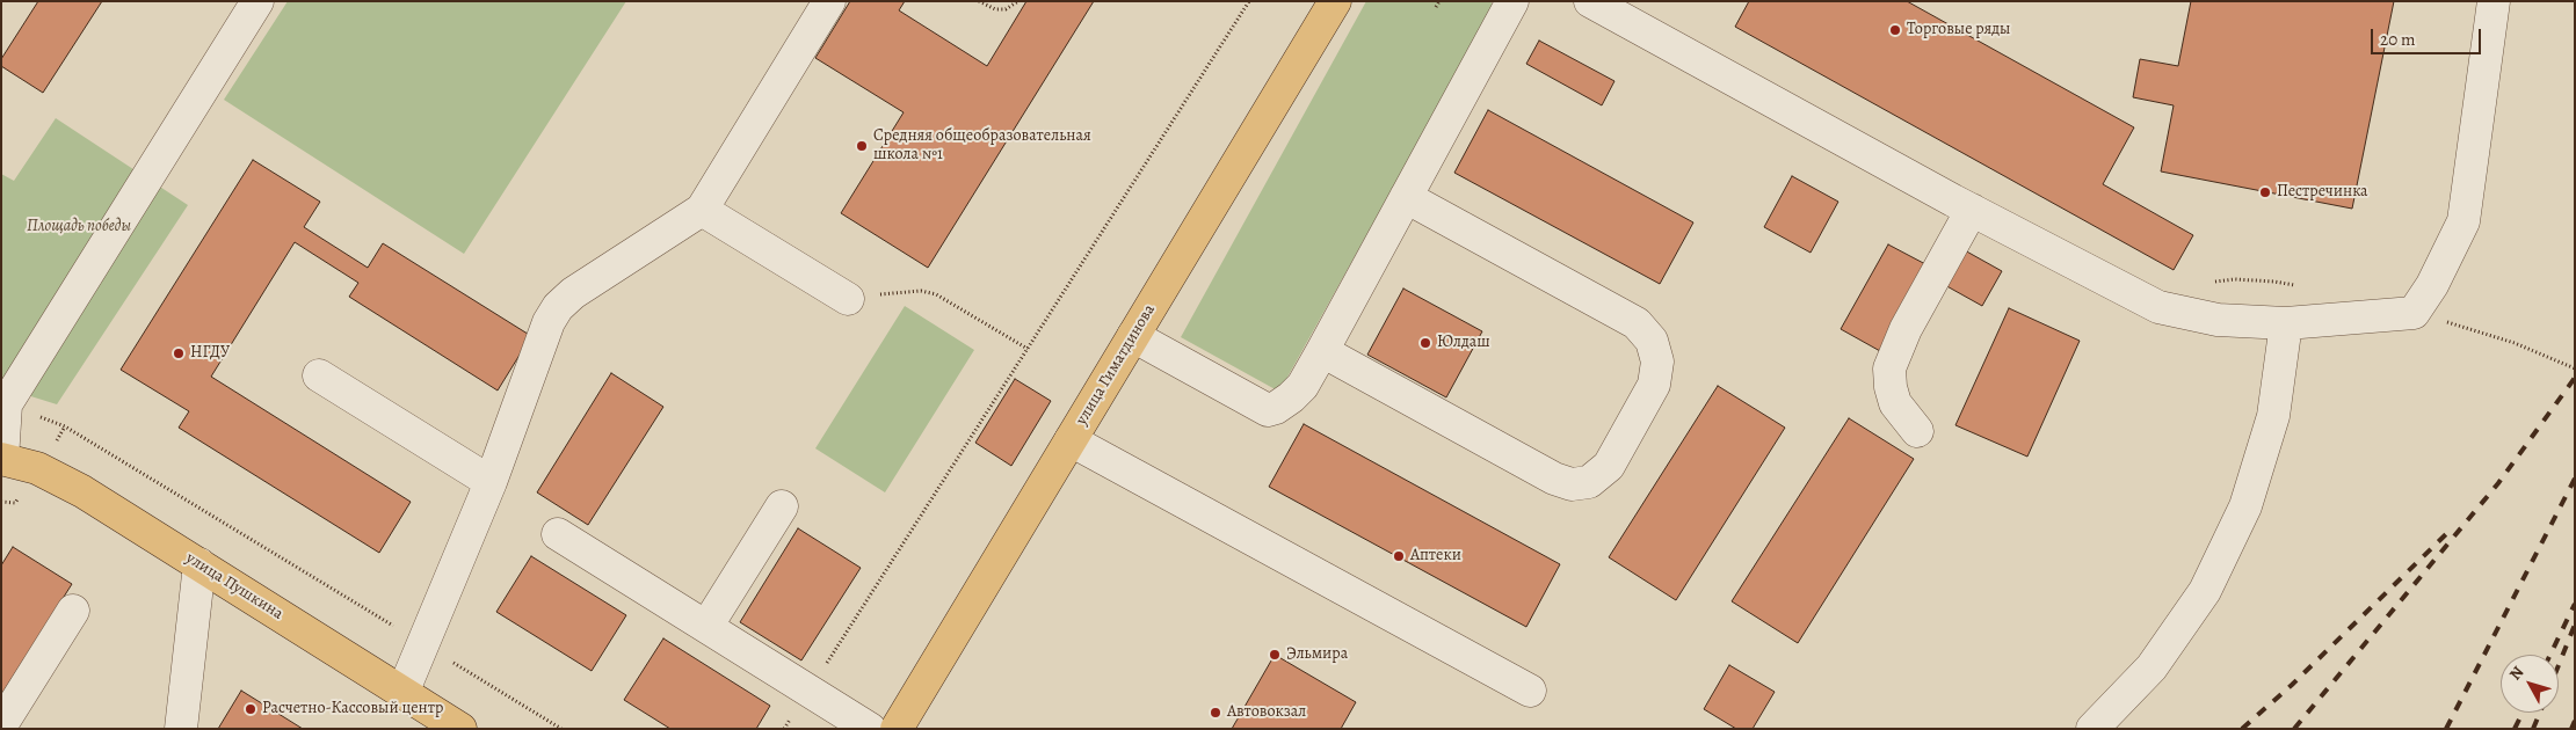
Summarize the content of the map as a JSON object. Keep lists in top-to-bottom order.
{
  "streets": {
    "main road": ["улица Гиматдинова", "улица Пушкина"]
  },
  "parks": ["Площадь победы"],
  "places": [
    "Торговые ряды",
    "Средняя общеобразовательная школа №1",
    "Пестречинка",
    "Юлдаш",
    "НГДУ",
    "Аптеки",
    "Эльмира",
    "Расчетно-Кассовый центр",
    "Автовокзал"
  ],
  "scale_bar": "20 m",
  "north": "top left"
}
